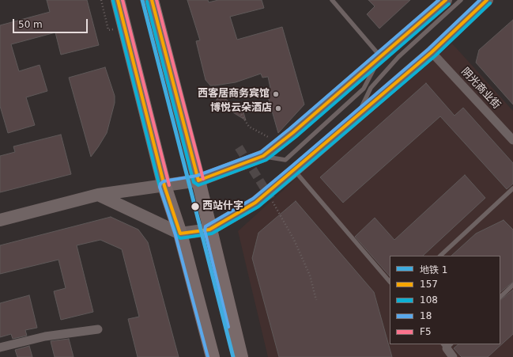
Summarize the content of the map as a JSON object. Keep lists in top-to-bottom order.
{
  "streets": {
    "street": ["阴光商业街"]
  },
  "places": ["西客居商务宾馆", "博悦云朵酒店", "西站什字"],
  "lines": [
    "metro line 1",
    "transit line 157",
    "transit line 18",
    "transit line F5",
    "transit line 108"
  ],
  "legend": [
    "地铁 1",
    "157",
    "108",
    "18",
    "F5"
  ],
  "scale_bar": "50 m"
}
